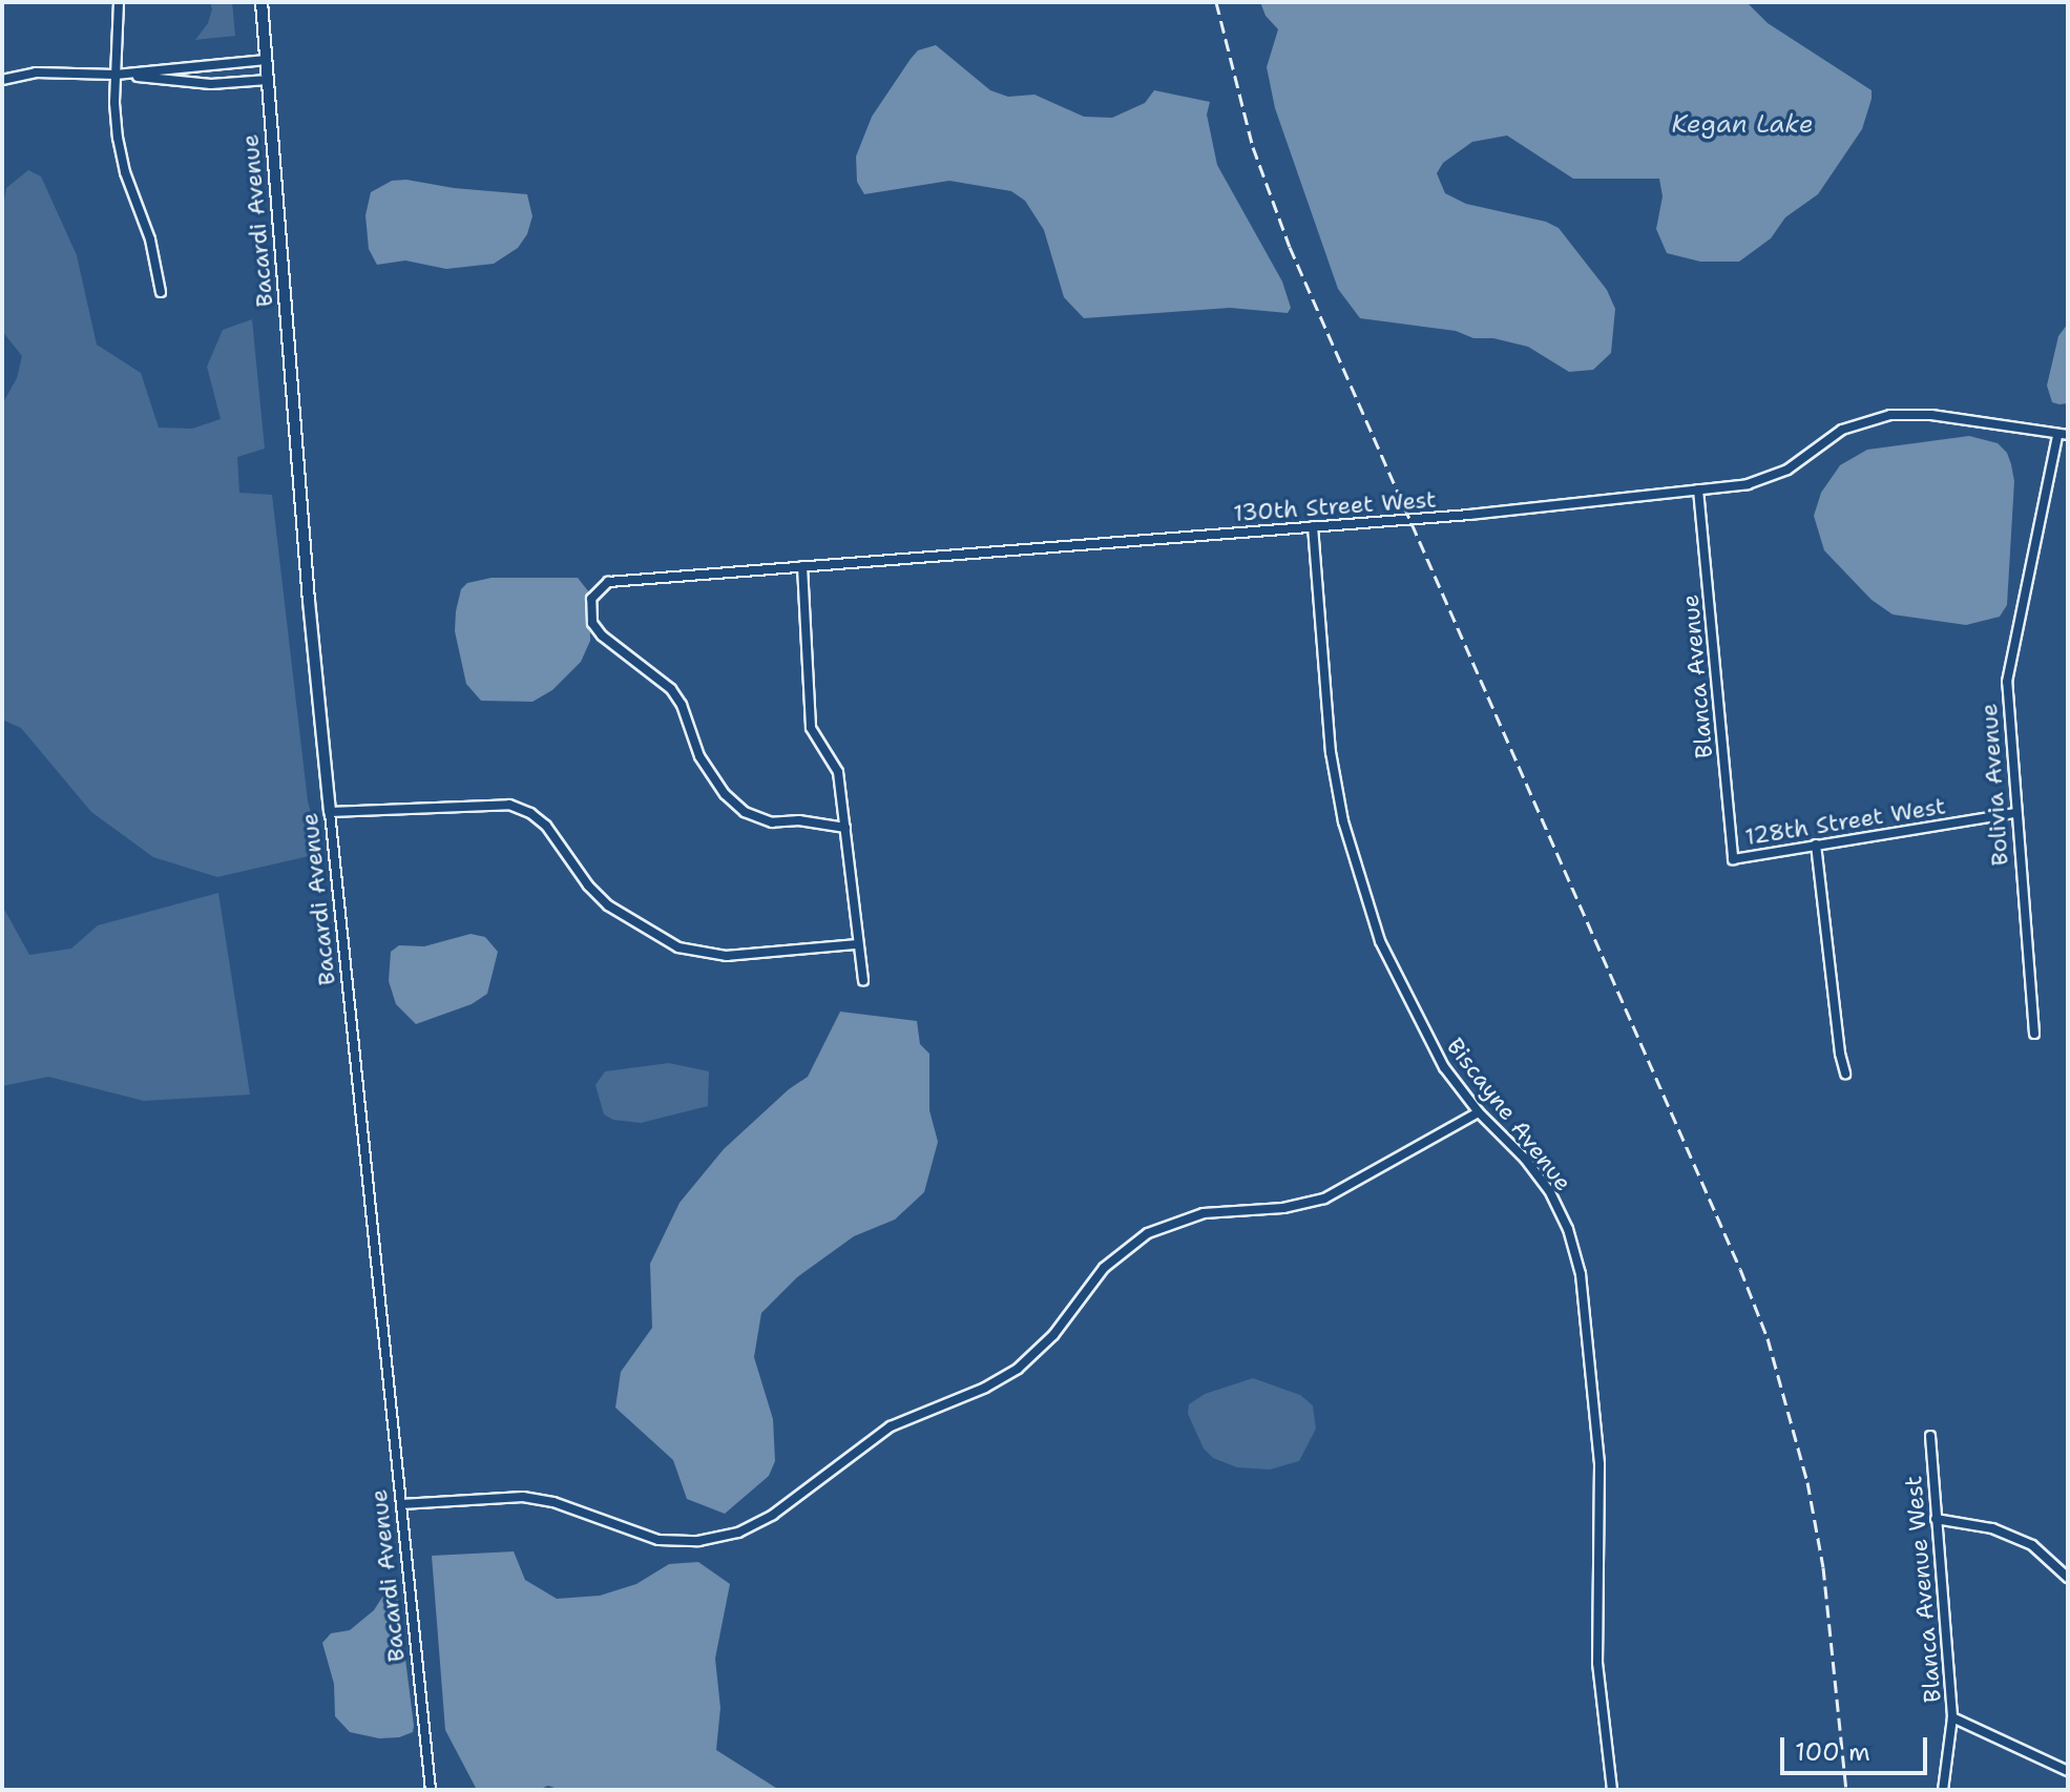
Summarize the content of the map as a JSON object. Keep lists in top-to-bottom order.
{
  "streets": {
    "street": [
      "Bacardi Avenue",
      "130th Street West",
      "Blanca Avenue",
      "Bolivia Avenue",
      "128th Street West",
      "Biscayne Avenue",
      "Blanca Avenue West"
    ]
  },
  "crossings": [
    ["130th Street West", "Blanca Avenue"],
    ["130th Street West", "Bolivia Avenue"],
    ["130th Street West", "Biscayne Avenue"],
    ["Blanca Avenue", "128th Street West"],
    ["Bolivia Avenue", "128th Street West"]
  ],
  "water": ["Kegan Lake"],
  "scale_bar": "100 m"
}
